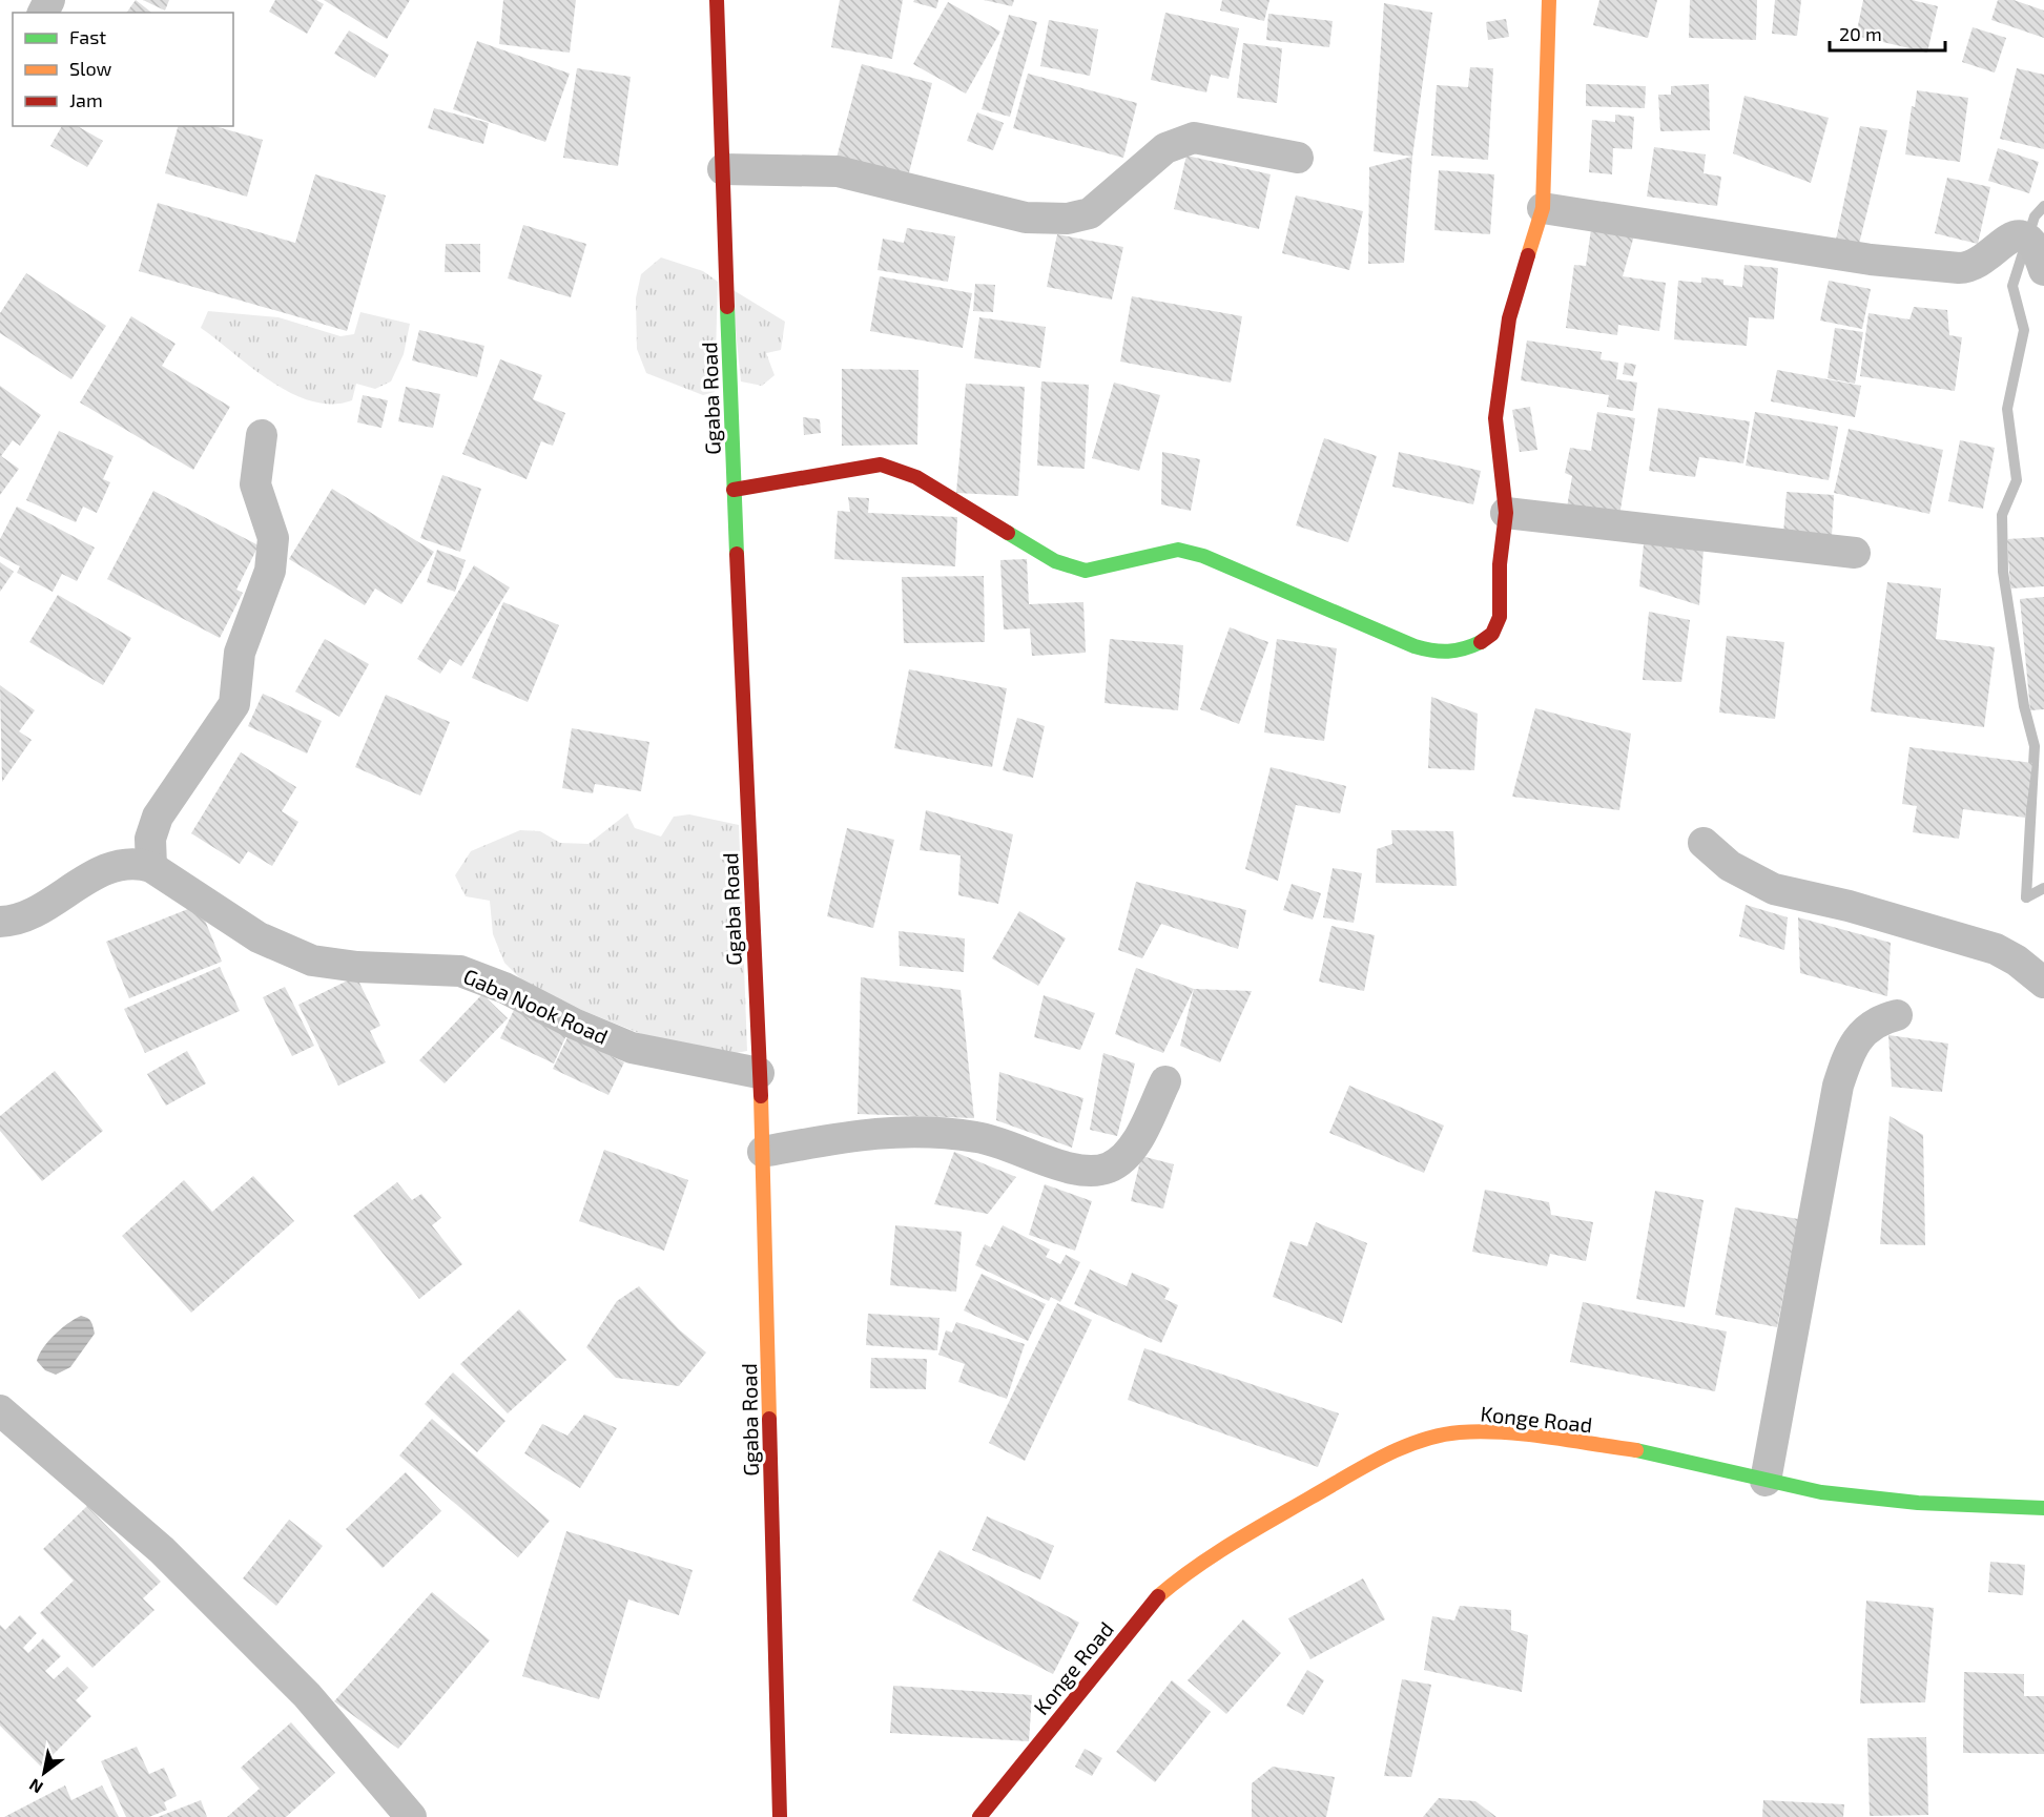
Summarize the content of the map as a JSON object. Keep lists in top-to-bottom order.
{
  "streets": {
    "street": ["Ggaba Road", "Gaba Nook Road", "Konge Road"]
  },
  "crossings": [
    ["Ggaba Road", "Gaba Nook Road"]
  ],
  "legend": ["Fast", "Slow", "Jam"],
  "scale_bar": "20 m",
  "north": "bottom left"
}
